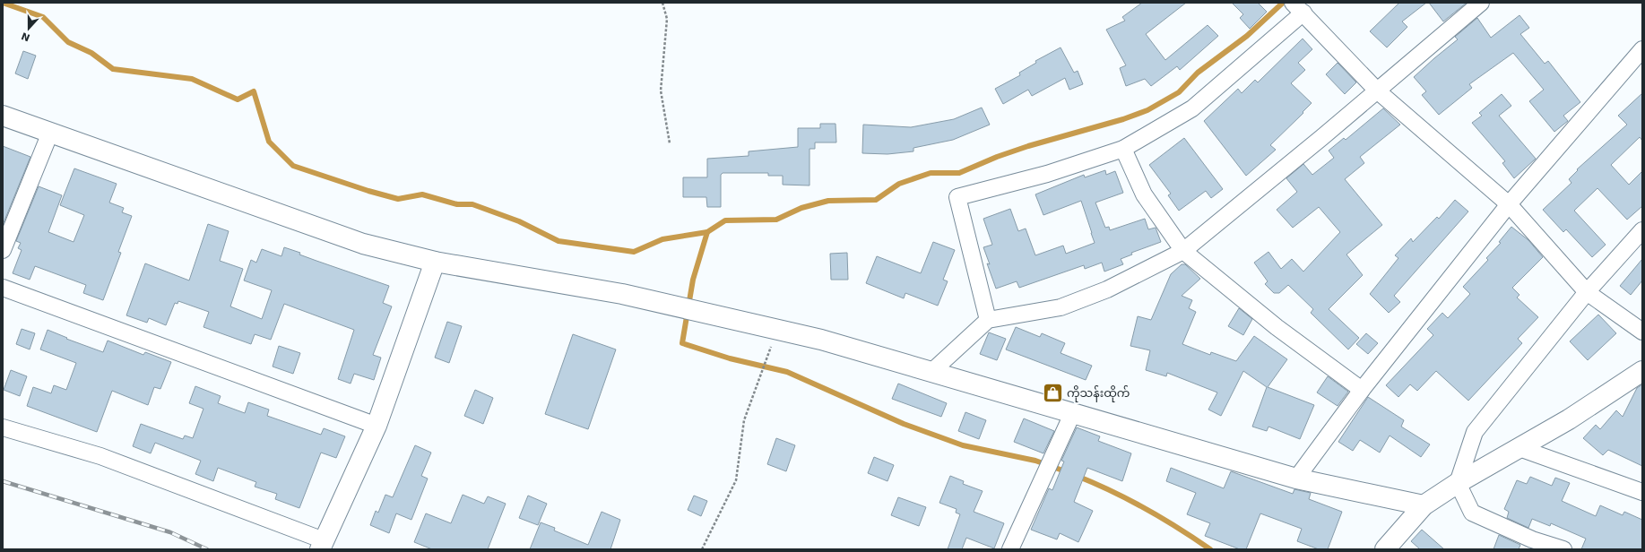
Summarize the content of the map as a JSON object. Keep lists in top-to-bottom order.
{
  "places": {
    "shop": ["ကိုသန်းထိုက်"]
  },
  "north": "bottom"
}
